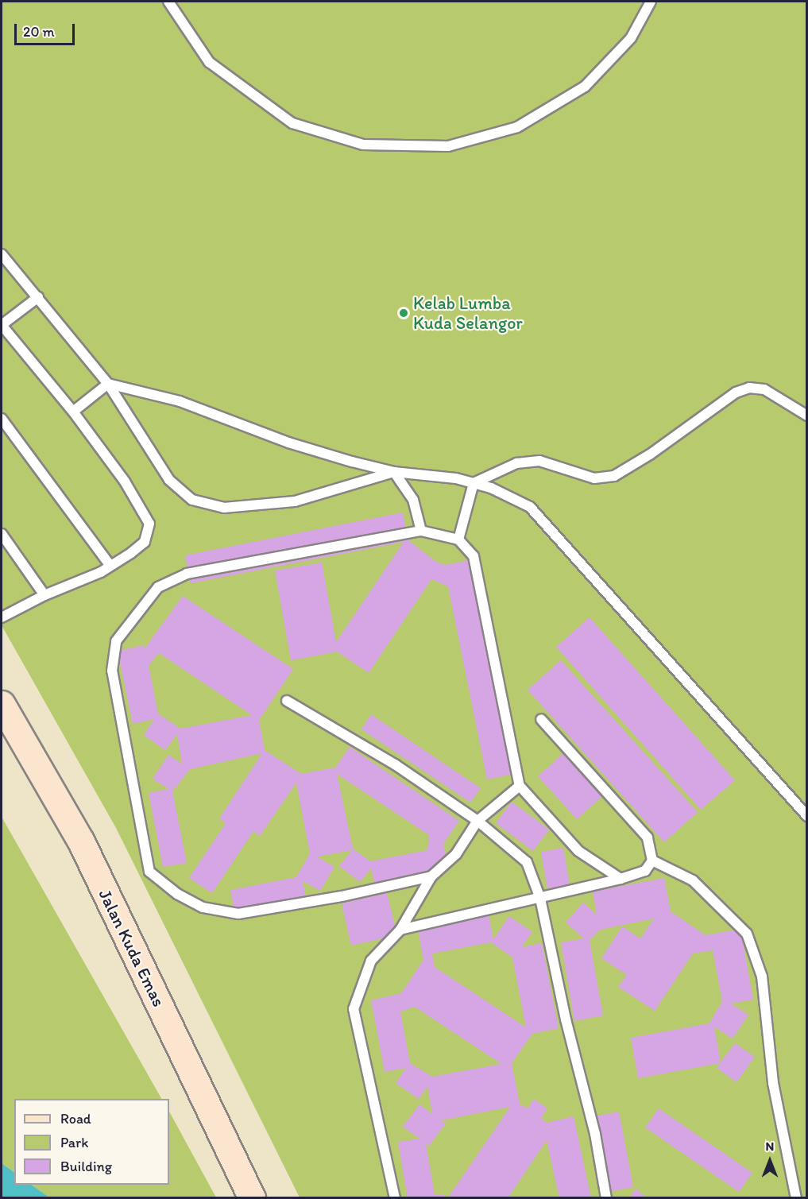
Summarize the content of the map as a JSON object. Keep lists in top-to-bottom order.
{
  "streets": {
    "street": ["Jalan Kuda Emas"]
  },
  "places": ["Kelab Lumba Kuda Selangor"],
  "legend": ["Road", "Park", "Building"],
  "scale_bar": "20 m",
  "north": "top"
}
